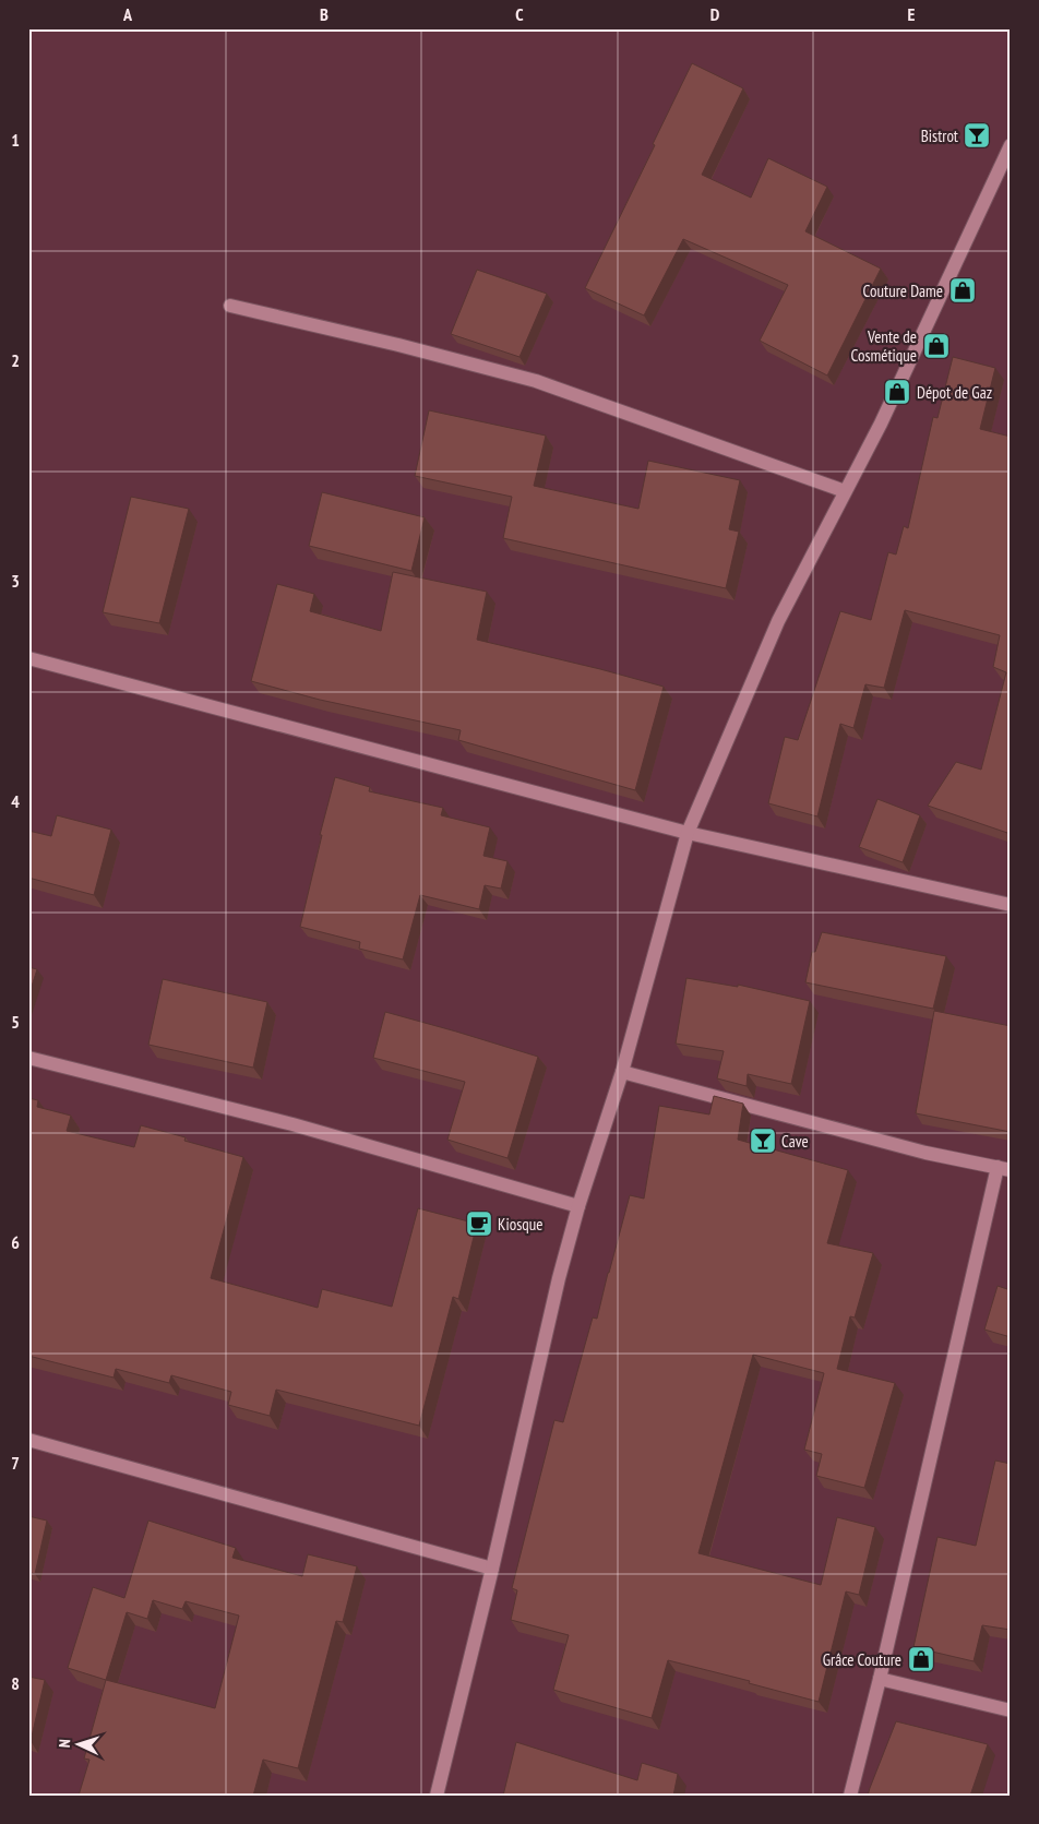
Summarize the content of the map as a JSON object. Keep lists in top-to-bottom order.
{
  "places": {
    "bar": ["Bistrot", "Cave"],
    "shop": [
      "Couture Dame",
      "Vente de Cosmétique",
      "Dépot de Gaz",
      "Grâce Couture"
    ],
    "cafe": ["Kiosque"]
  },
  "north": "left",
  "grid": {
    "columns": [
      "A",
      "B",
      "C",
      "D",
      "E"
    ],
    "rows": [
      "1",
      "2",
      "3",
      "4",
      "5",
      "6",
      "7",
      "8"
    ]
  }
}
